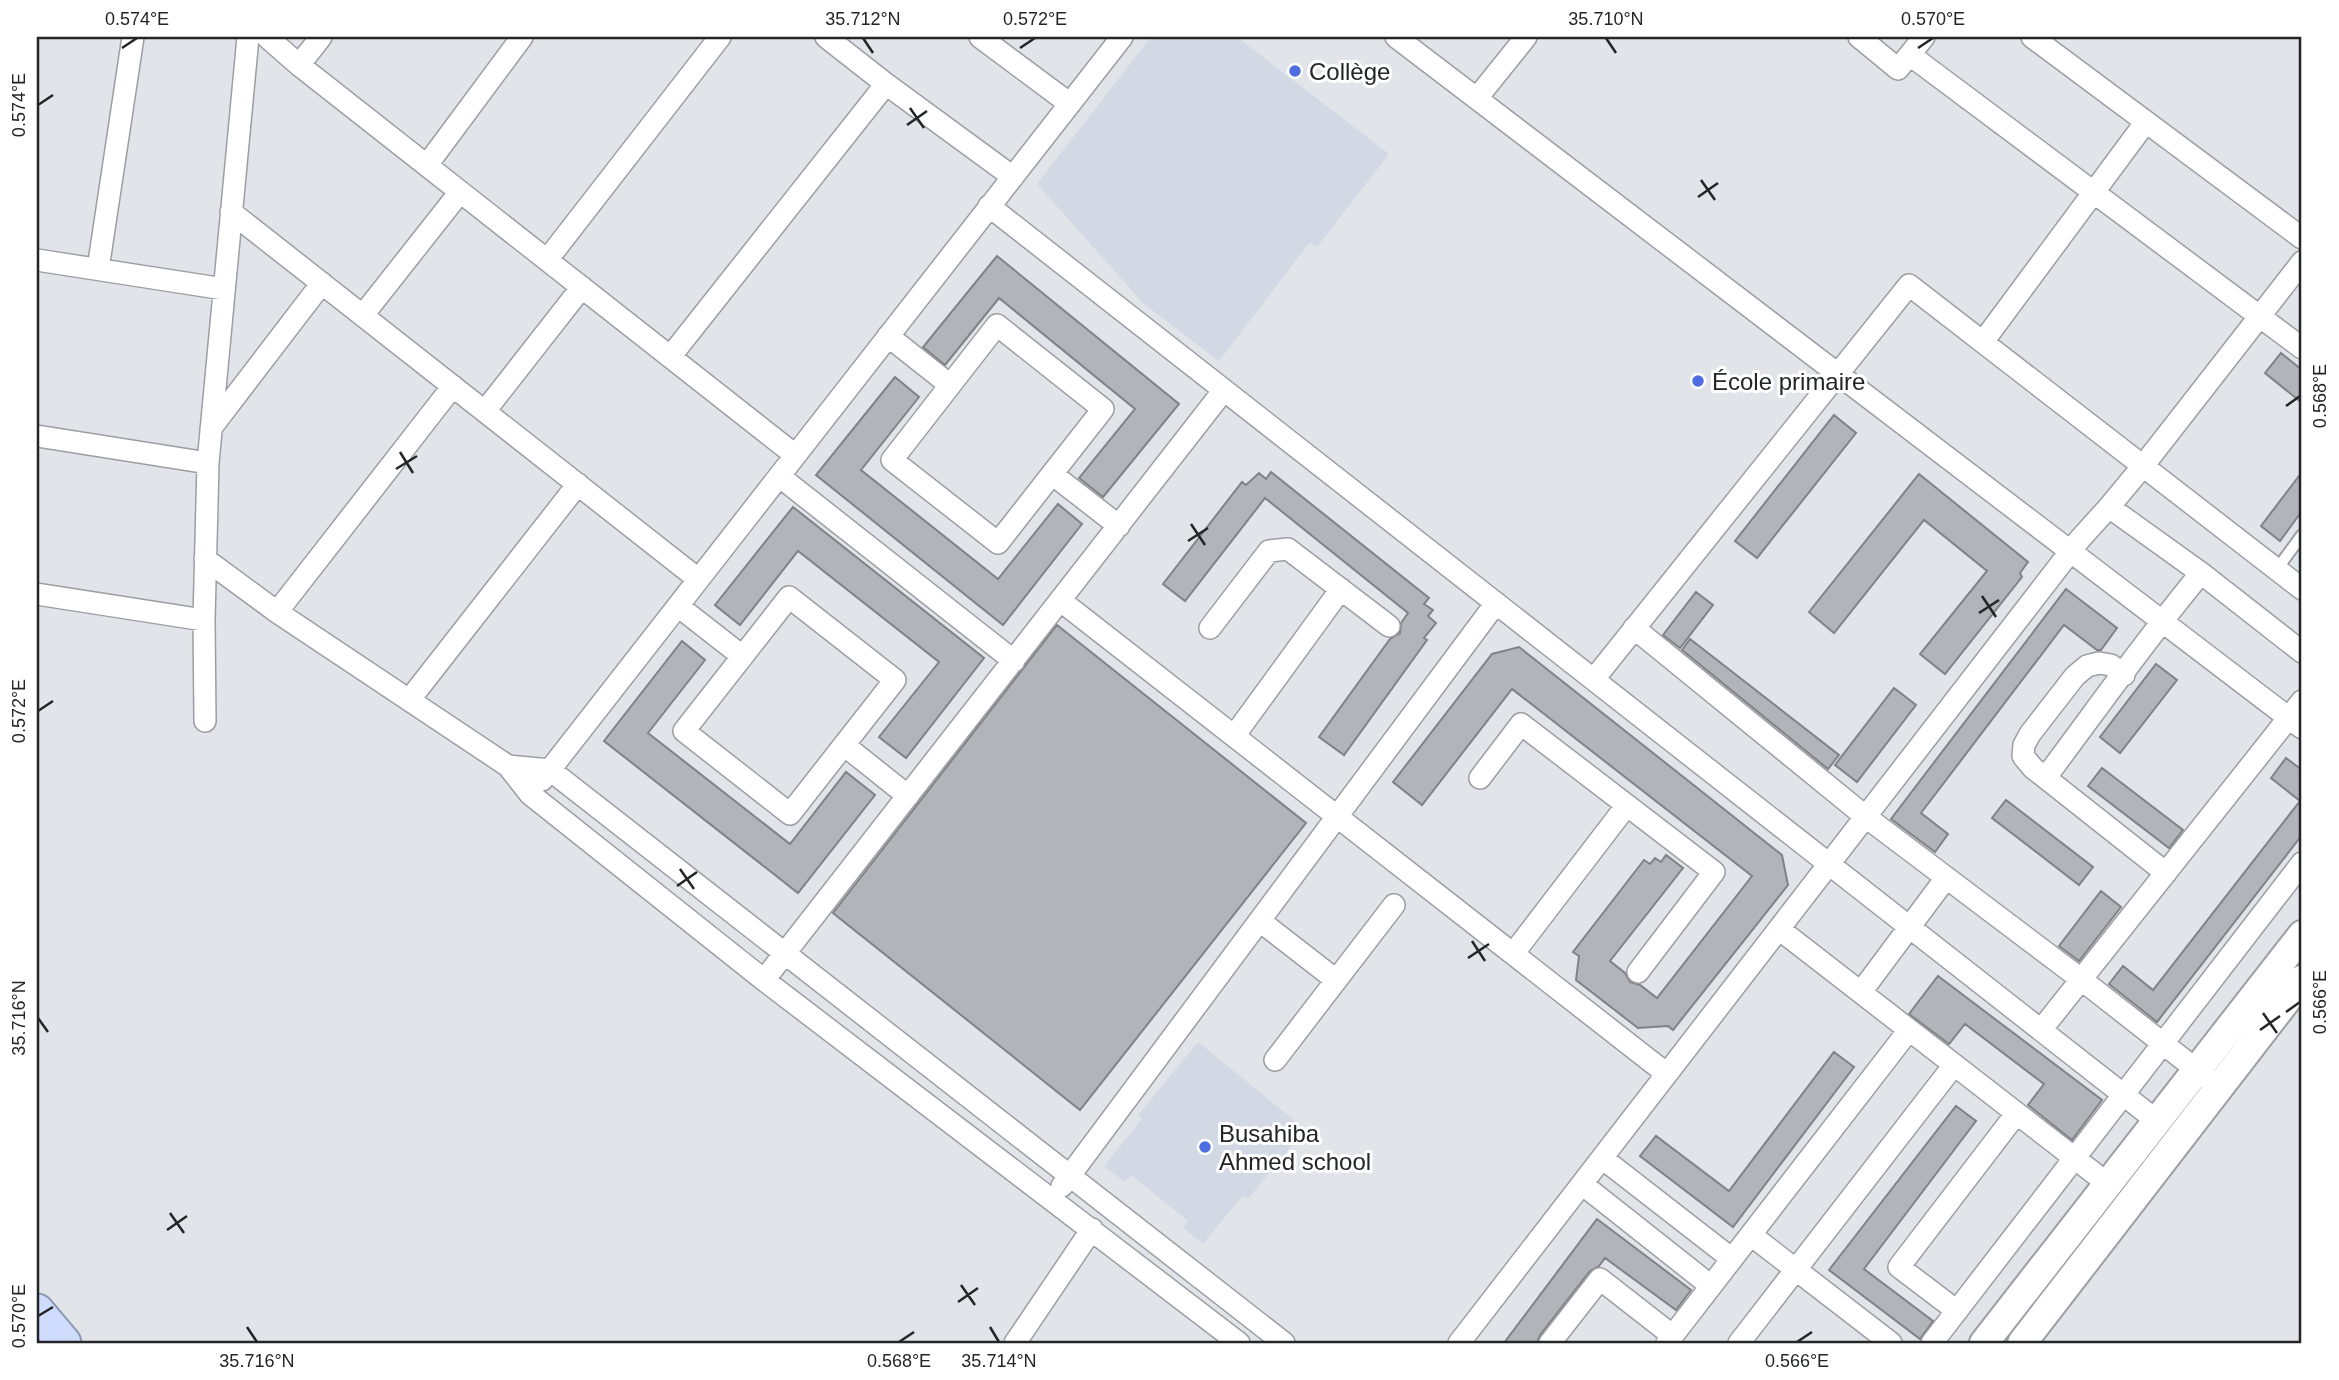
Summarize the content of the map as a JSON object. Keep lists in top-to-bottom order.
{
  "places": ["Collège", "École primaire", "Busahiba Ahmed school"],
  "coordinates": [
    "0.574°E",
    "35.712°N",
    "0.572°E",
    "35.710°N",
    "0.570°E",
    "0.568°E",
    "0.566°E",
    "35.716°N",
    "35.714°N"
  ]
}
